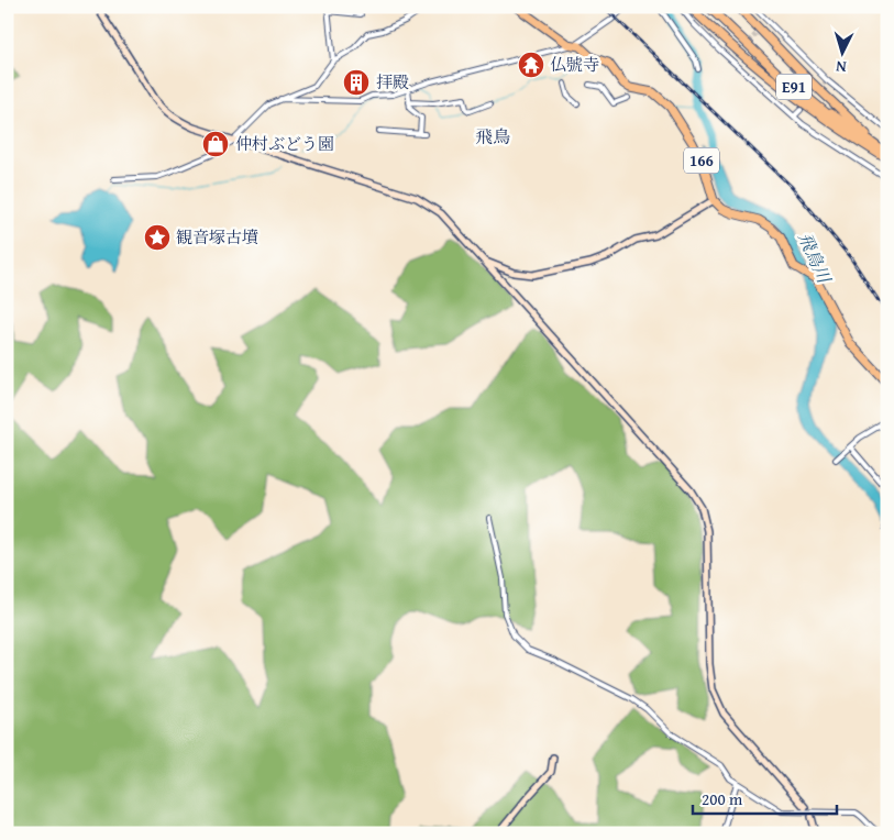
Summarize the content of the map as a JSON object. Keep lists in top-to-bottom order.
{
  "streets": {
    "highway": ["E91", "166"]
  },
  "districts": ["飛鳥"],
  "water": ["飛鳥川"],
  "places": {
    "temple": ["仏號寺"],
    "building": ["拝殿"],
    "shop": ["仲村ぶどう園"],
    "place": ["観音塚古墳"]
  },
  "scale_bar": "200 m",
  "north": "bottom"
}
